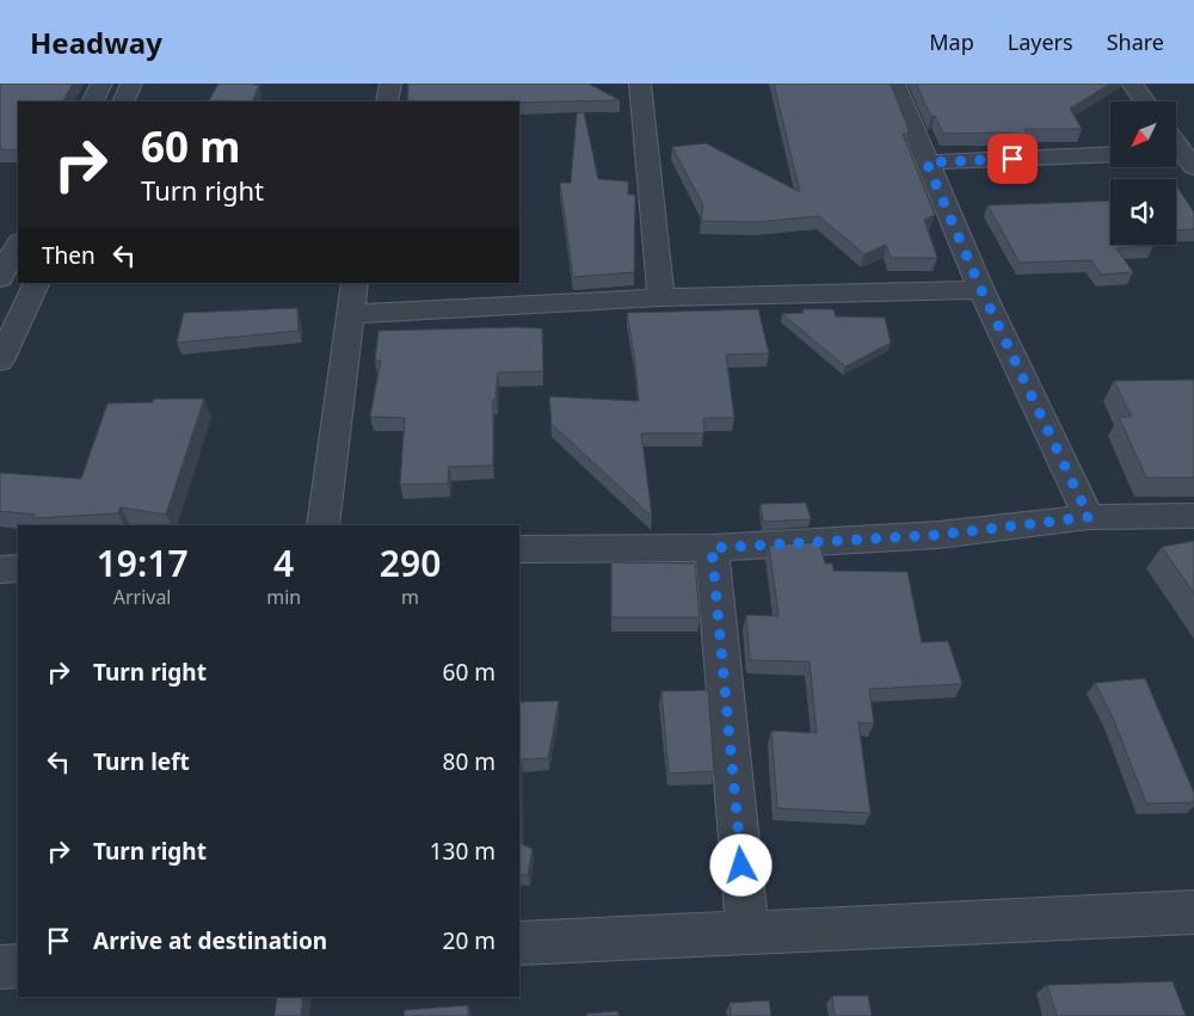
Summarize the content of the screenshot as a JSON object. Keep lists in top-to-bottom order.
{
  "north": "bottom left",
  "page": {
    "header": "Headway",
    "nav": ["Map", "Layers", "Share"],
    "turn": ["60 m", "Turn right"],
    "then": "Then",
    "eta": [
      "19:17",
      "Arrival",
      "4",
      "min",
      "290",
      "m"
    ],
    "list": [
      {
        "name": "Turn right",
        "value": "60 m"
      },
      {
        "name": "Turn left",
        "value": "80 m"
      },
      {
        "name": "Turn right",
        "value": "130 m"
      },
      {
        "name": "Arrive at destination",
        "value": "20 m"
      }
    ]
  }
}
